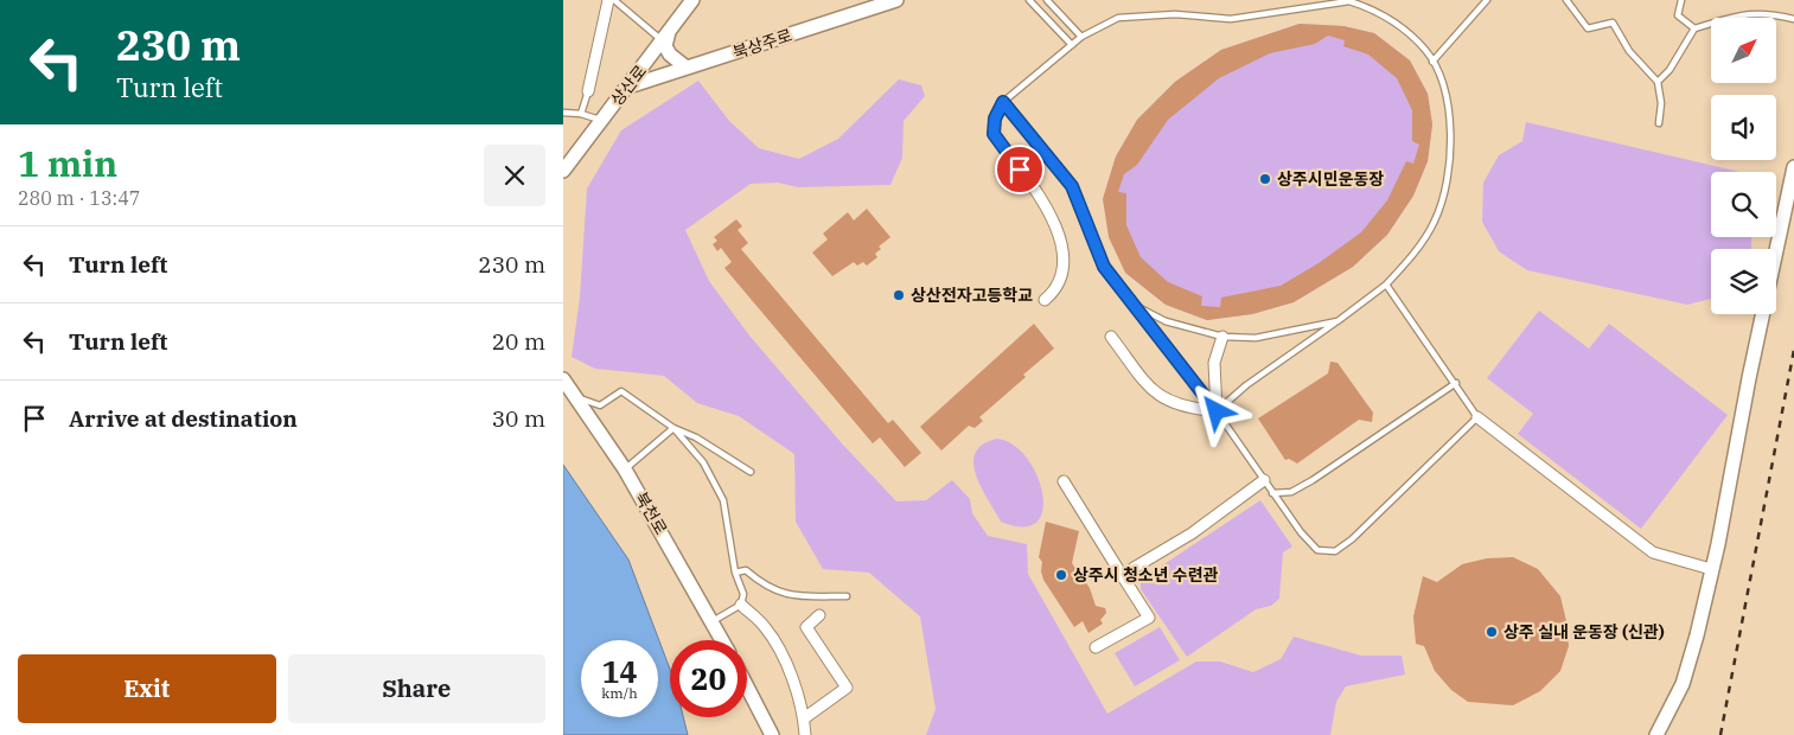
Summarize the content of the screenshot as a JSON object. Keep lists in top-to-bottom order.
{
  "streets": {
    "street": ["북상주로", "상산로", "북천로"]
  },
  "crossings": [
    ["북상주로", "상산로"]
  ],
  "places": [
    "상주시민운동장",
    "상산전자고등학교",
    "상주시 청소년 수련관",
    "상주 실내 운동장 (신관)"
  ],
  "north": "top right",
  "page": {
    "turn": ["230 m", "Turn left"],
    "heading": ["1 min", "280 m · 13:47"],
    "list": [
      {
        "name": "Turn left",
        "value": "230 m"
      },
      {
        "name": "Turn left",
        "value": "20 m"
      },
      {
        "name": "Arrive at destination",
        "value": "30 m"
      }
    ],
    "speed": "14 km/h",
    "limit": "20",
    "buttons": ["Exit", "Share"]
  }
}
